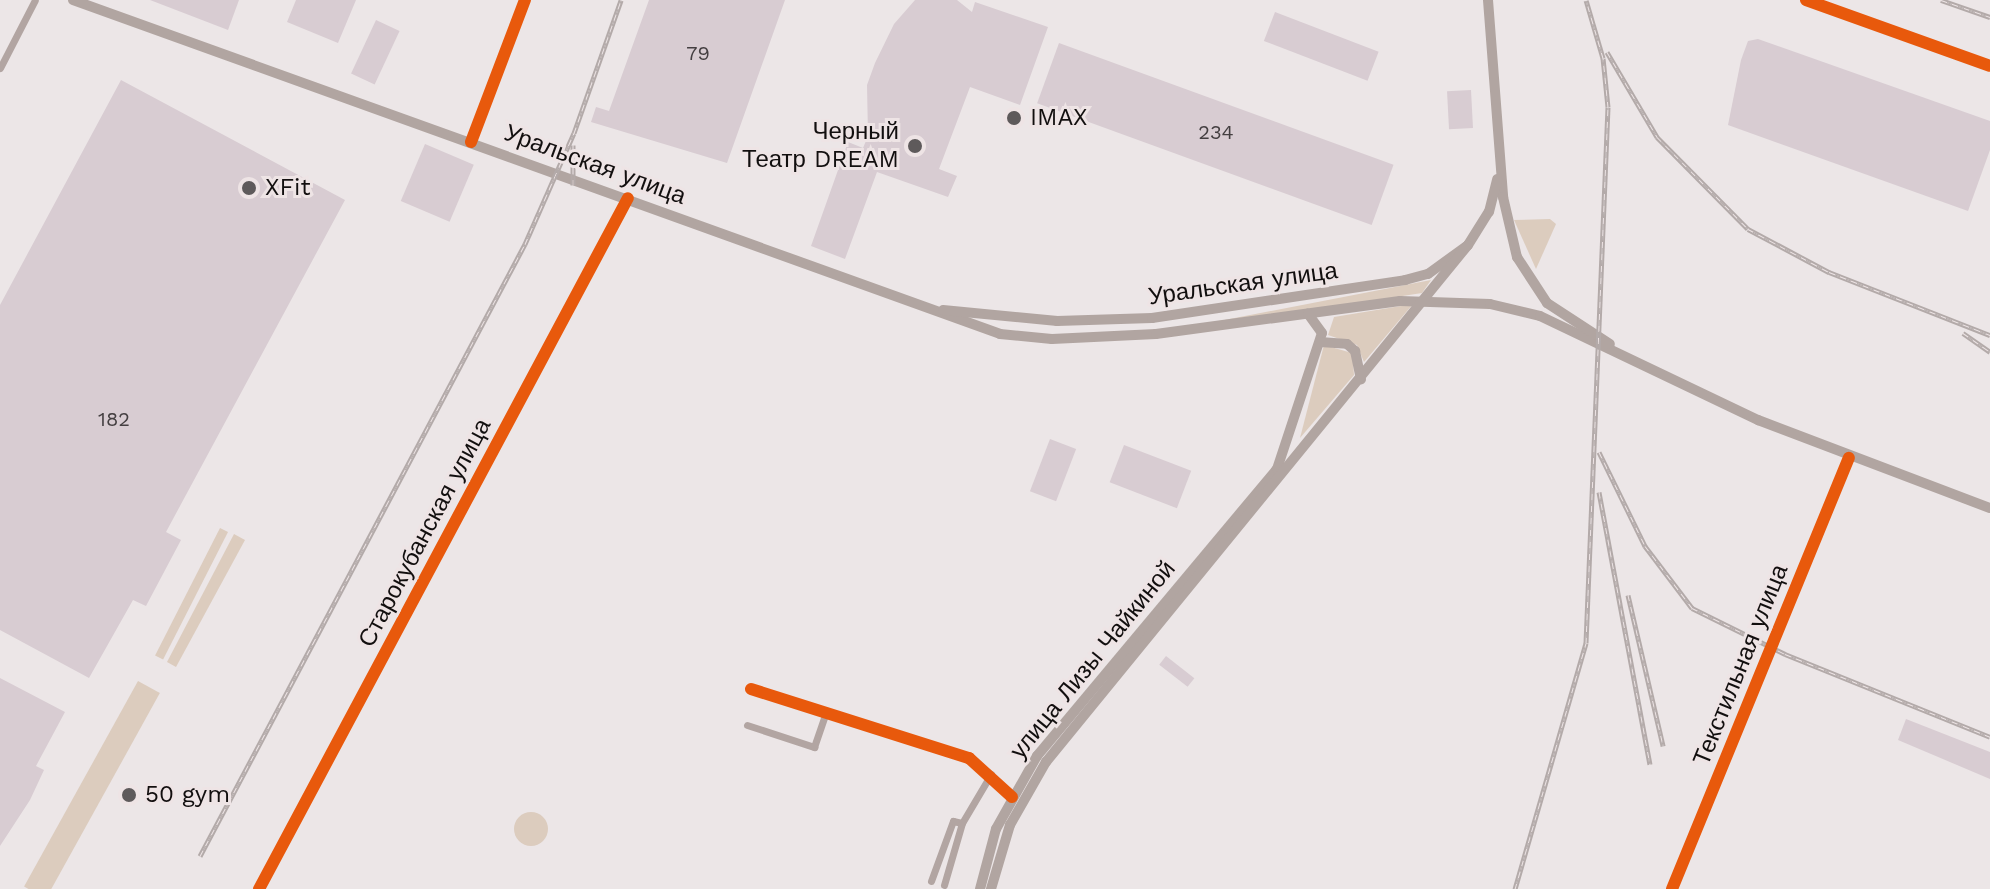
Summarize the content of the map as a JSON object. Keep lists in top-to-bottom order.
{
  "streets": {
    "main road": ["Уральская улица", "Старокубанская улица", "улица Лизы Чайкиной"],
    "street": ["Текстильная улица"]
  },
  "crossings": [
    ["Уральская улица", "Старокубанская улица"]
  ],
  "places": [
    "IMAX",
    "Черный Театр DREAM",
    "XFit",
    "50 gym"
  ],
  "house_numbers": ["79", "234", "182"]
}
